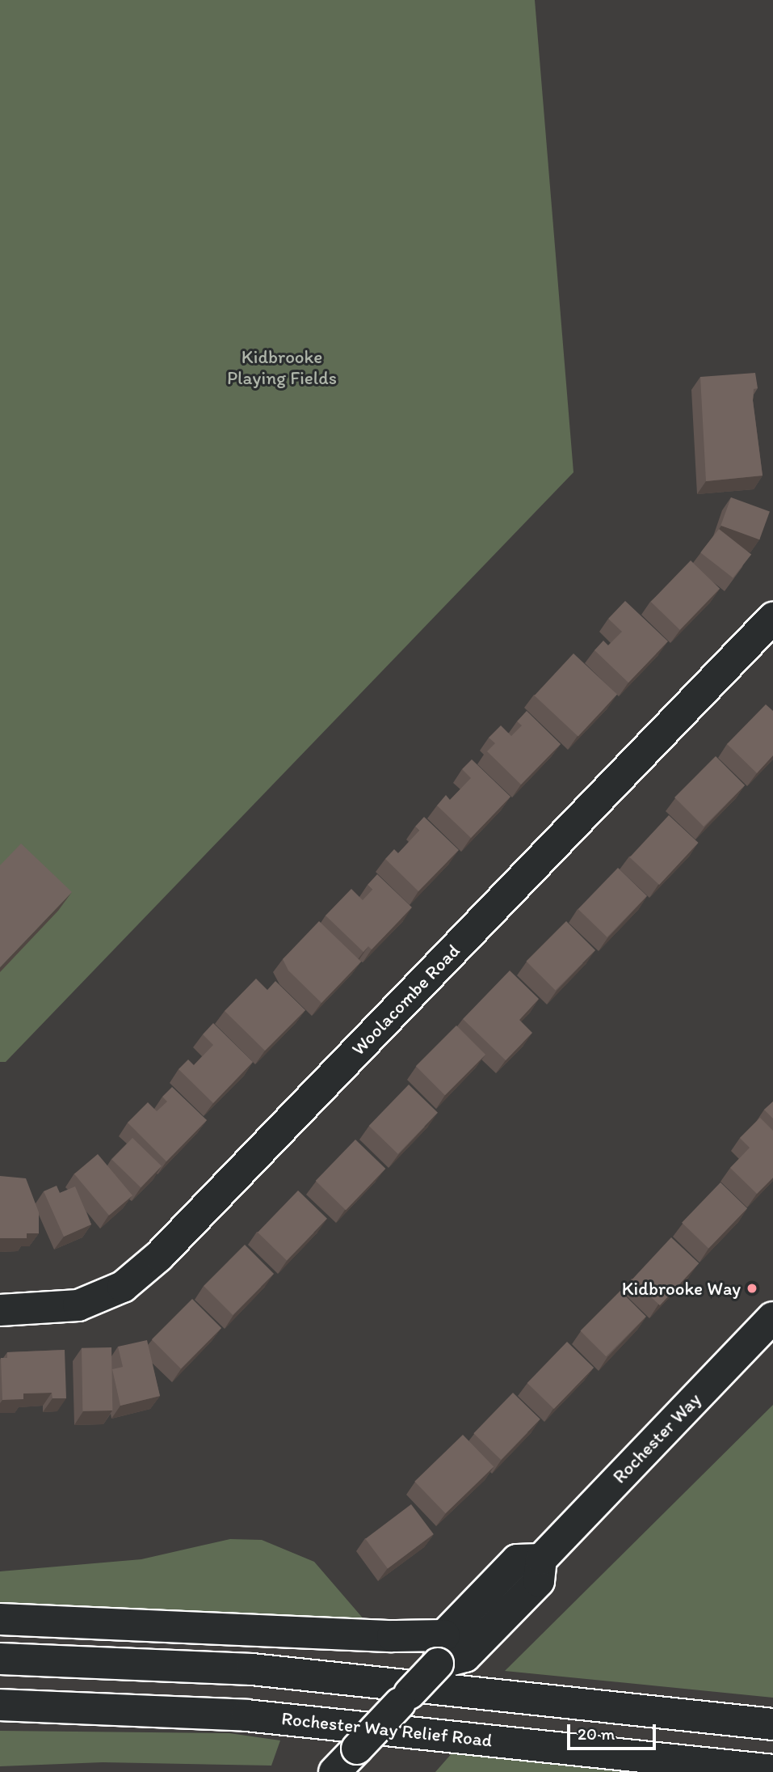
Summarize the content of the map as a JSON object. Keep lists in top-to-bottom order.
{
  "streets": {
    "main road": ["Woolacombe Road", "Rochester Way", "Rochester Way Relief Road"]
  },
  "parks": ["Kidbrooke Playing Fields"],
  "places": ["Kidbrooke Way"],
  "scale_bar": "20 m"
}
